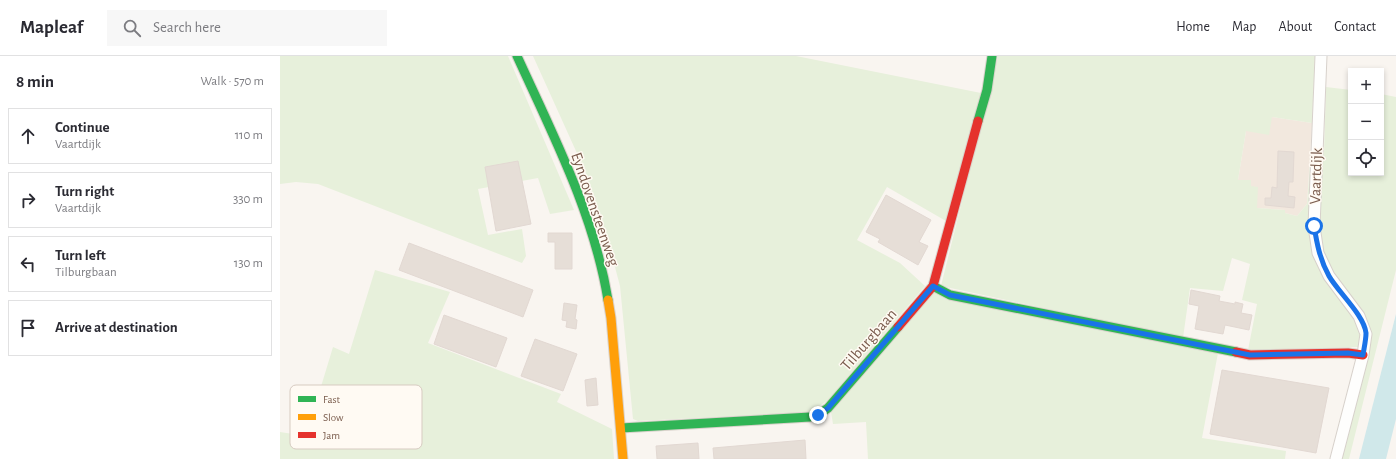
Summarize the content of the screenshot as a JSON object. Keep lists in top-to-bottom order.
{
  "streets": {
    "street": ["Vaartdijk", "Eyndovensteenweg", "Tilburgbaan"]
  },
  "crossings": [
    ["Eyndovensteenweg", "Tilburgbaan"]
  ],
  "legend": ["Fast", "Slow", "Jam"],
  "page": {
    "header": "Mapleaf",
    "search": "Search here",
    "nav": [
      "Home",
      "Map",
      "About",
      "Contact"
    ],
    "heading": ["8 min", "Walk · 570 m"],
    "map_buttons": ["+", "−"],
    "list": [
      ["Continue", "Vaartdijk", "110 m"],
      ["Turn right", "Vaartdijk", "330 m"],
      ["Turn left", "Tilburgbaan", "130 m"],
      "Arrive at destination"
    ]
  }
}
